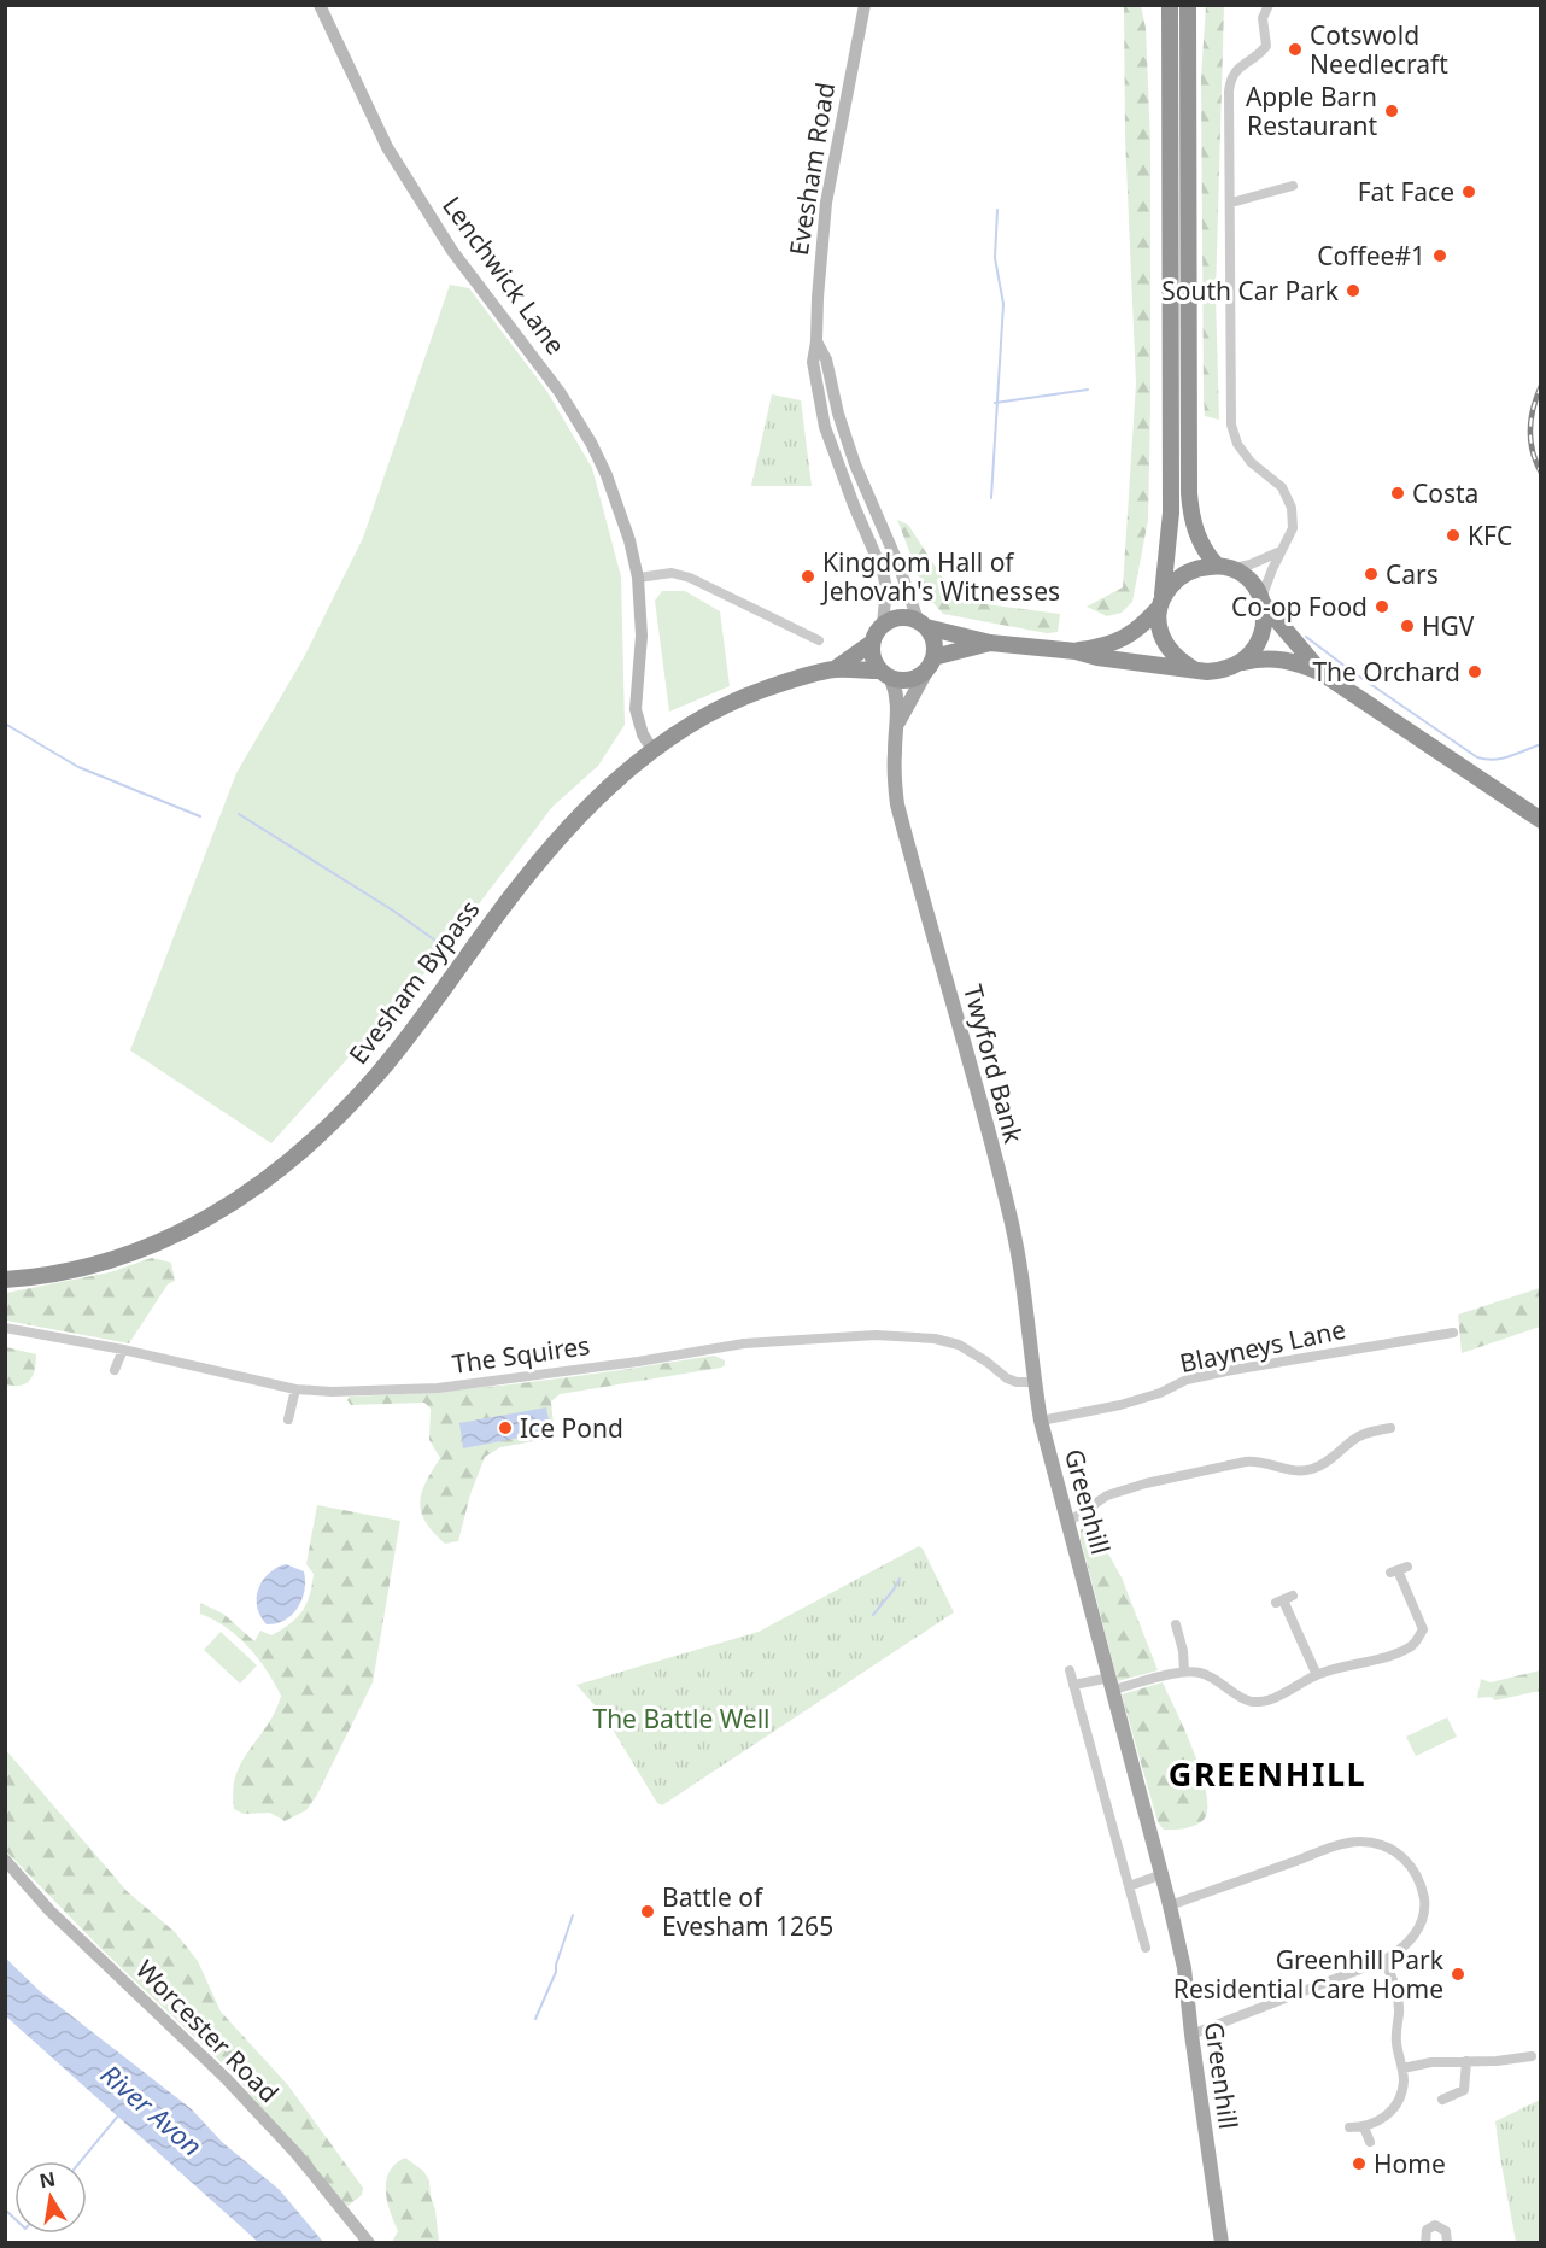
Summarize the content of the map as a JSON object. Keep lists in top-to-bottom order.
{
  "streets": {
    "highway": ["Evesham Bypass"],
    "main road": [
      "Evesham Road",
      "Lenchwick Lane",
      "Twyford Bank",
      "Greenhill",
      "Worcester Road"
    ],
    "street": ["Blayneys Lane", "The Squires"]
  },
  "crossings": [
    ["Evesham Road", "Evesham Bypass"],
    ["Evesham Road", "Twyford Bank"],
    ["Lenchwick Lane", "Evesham Bypass"],
    ["Evesham Bypass", "Twyford Bank"],
    ["Twyford Bank", "Blayneys Lane"],
    ["Twyford Bank", "The Squires"],
    ["Twyford Bank", "Greenhill"],
    ["Blayneys Lane", "Greenhill"]
  ],
  "districts": ["GREENHILL"],
  "water": ["River Avon"],
  "parks": ["The Battle Well"],
  "places": [
    "Cotswold Needlecraft",
    "Apple Barn Restaurant",
    "Fat Face",
    "Coffee#1",
    "South Car Park",
    "Costa",
    "KFC",
    "Cars",
    "Kingdom Hall of Jehovah's Witnesses",
    "Co-op Food",
    "HGV",
    "The Orchard",
    "Ice Pond",
    "Battle of Evesham 1265",
    "Greenhill Park Residential Care Home",
    "Home"
  ],
  "north": "top"
}
